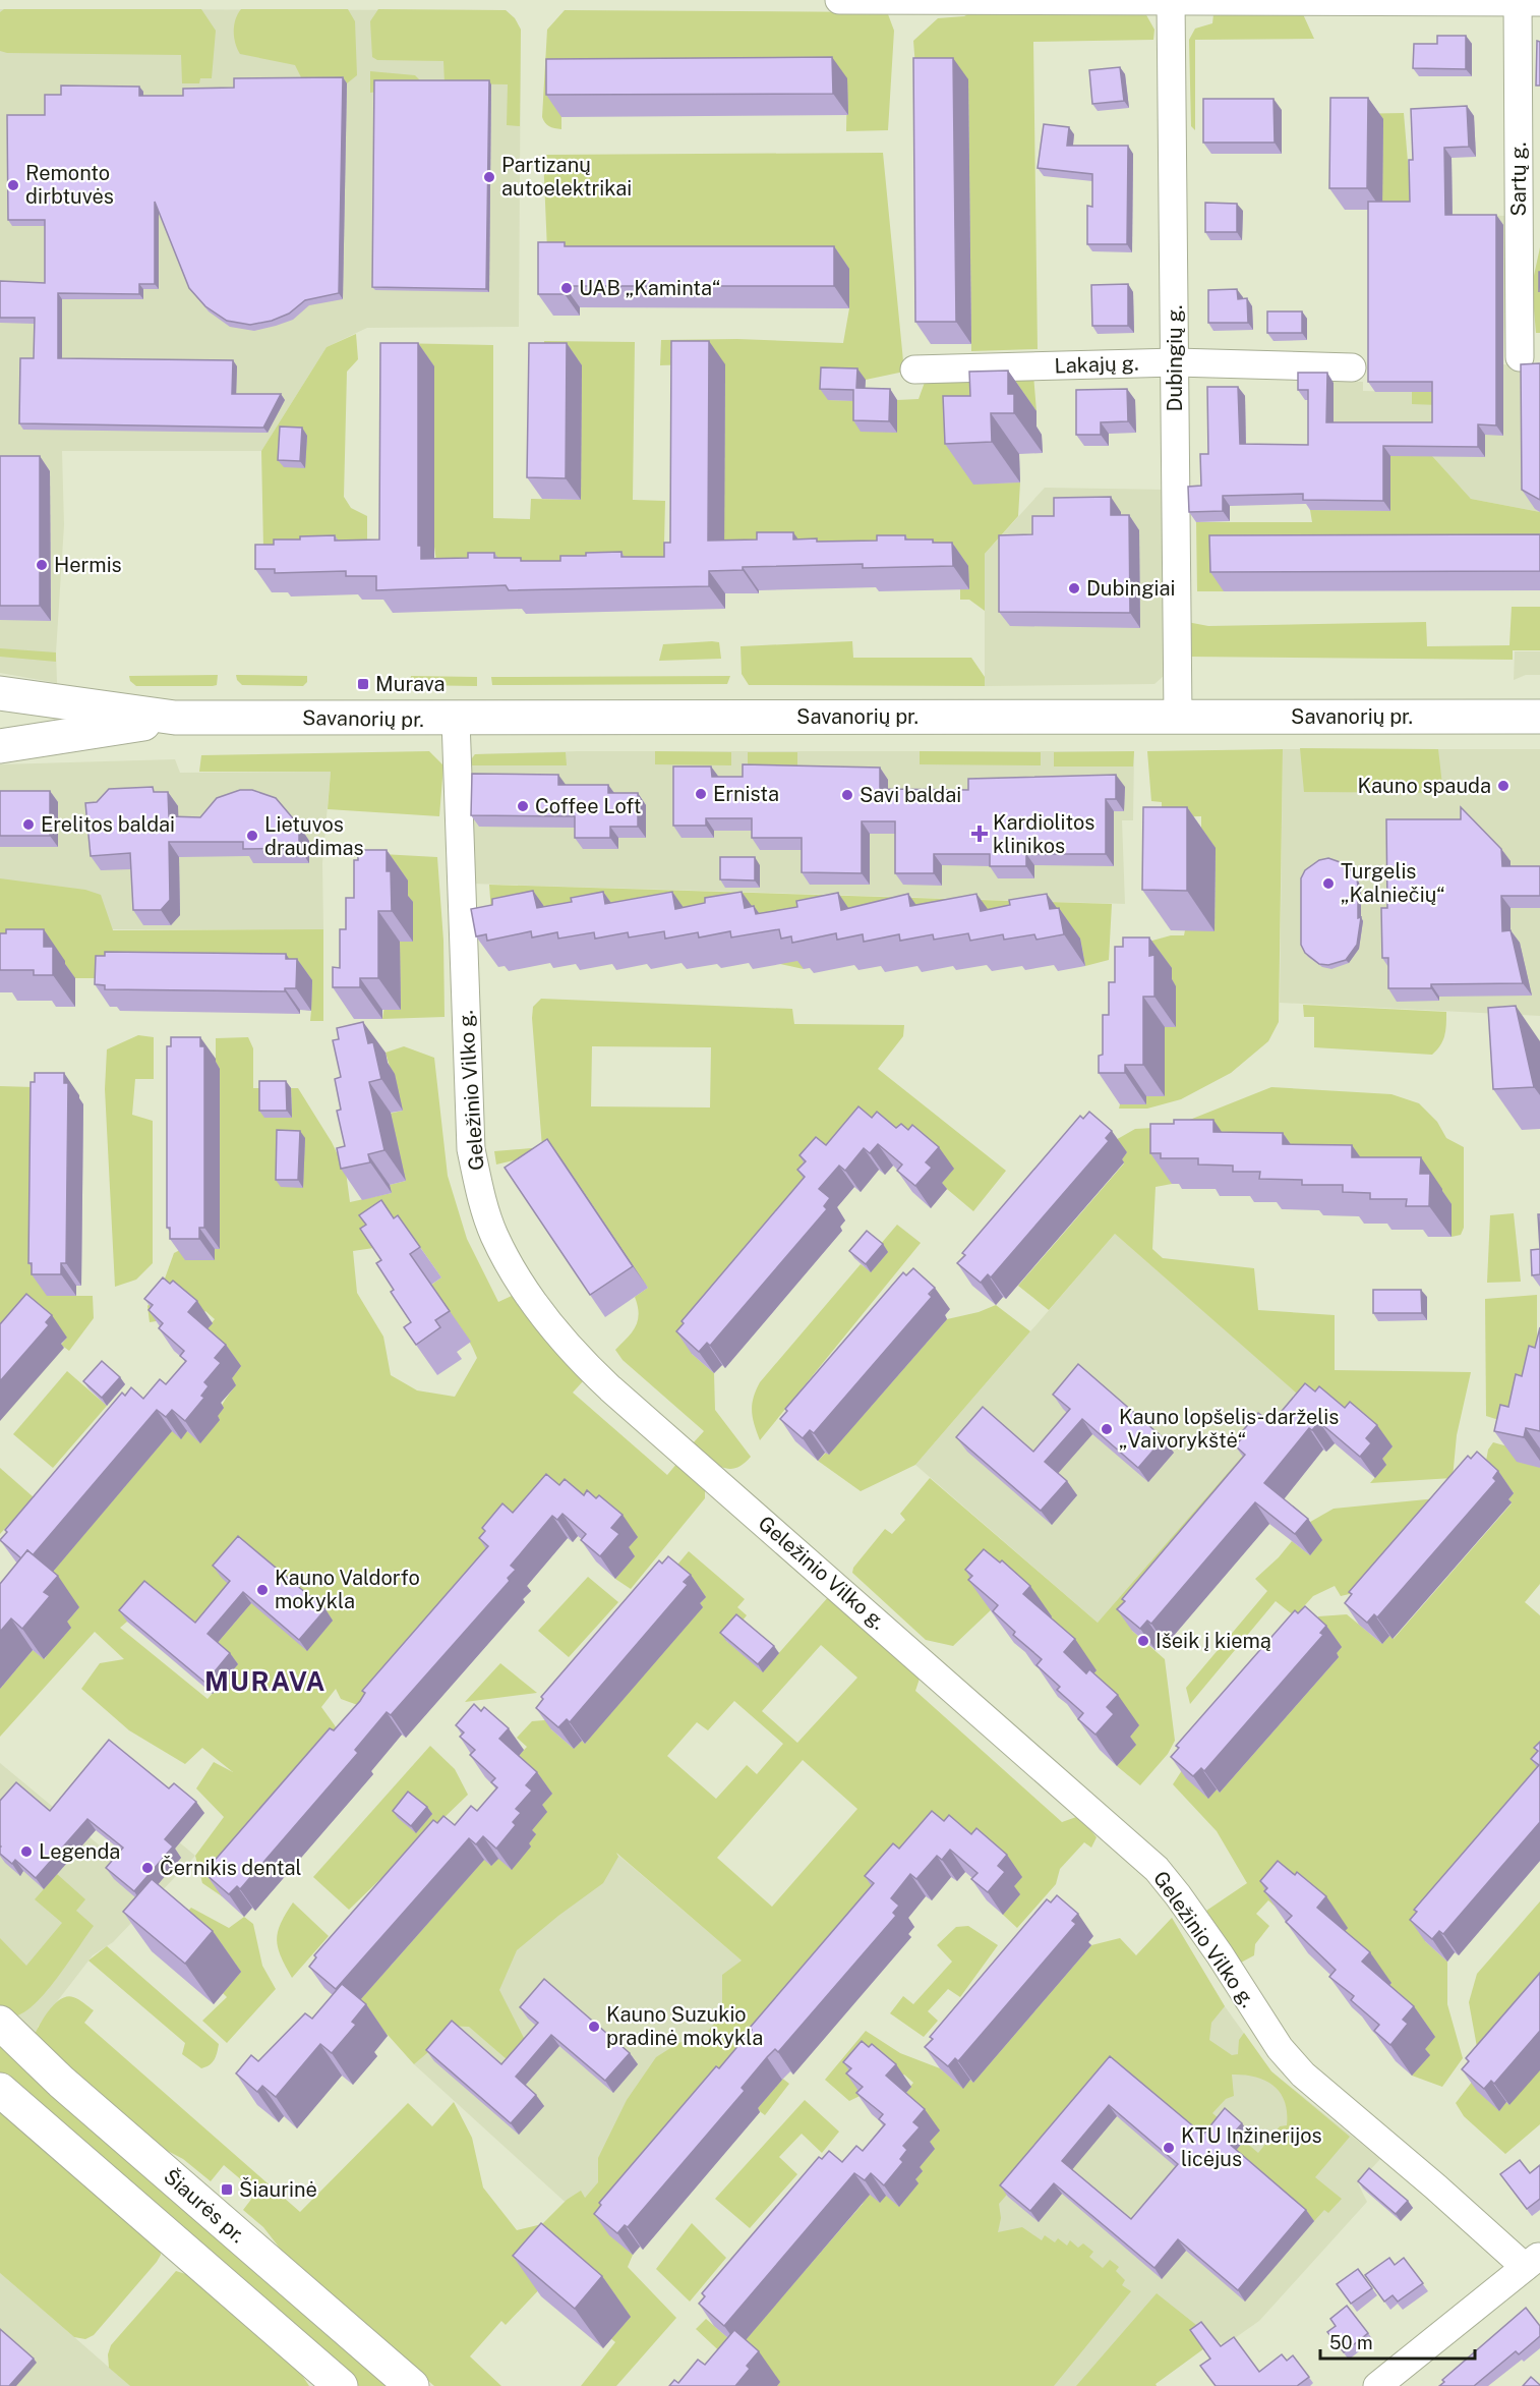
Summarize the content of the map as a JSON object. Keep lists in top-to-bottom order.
{
  "streets": {
    "main road": ["Savanorių pr.", "Šiaurės pr."],
    "street": [
      "Sartų g.",
      "Dubingių g.",
      "Lakajų g.",
      "Geležinio Vilko g."
    ]
  },
  "crossings": [
    ["Dubingių g.", "Lakajų g."],
    ["Dubingių g.", "Savanorių pr."],
    ["Savanorių pr.", "Geležinio Vilko g."]
  ],
  "districts": ["MURAVA"],
  "places": {
    "other": [
      "Partizanų autoelektrikai",
      "Remonto dirbtuvės",
      "UAB „Kaminta“",
      "Hermis",
      "Dubingiai",
      "Kauno spauda",
      "Ernista",
      "Savi baldai",
      "Coffee Loft",
      "Erelitos baldai",
      "Lietuvos draudimas",
      "Turgelis „Kalniečių“",
      "Kauno lopšelis-darželis „Vaivorykštė“",
      "Kauno Valdorfo mokykla",
      "Išeik į kiemą",
      "Legenda",
      "Černikis dental",
      "Kauno Suzukio pradinė mokykla",
      "KTU Inžinerijos licėjus"
    ],
    "transit": ["Murava", "Šiaurinė"],
    "health": ["Kardiolitos klinikos"]
  },
  "scale_bar": "50 m"
}
